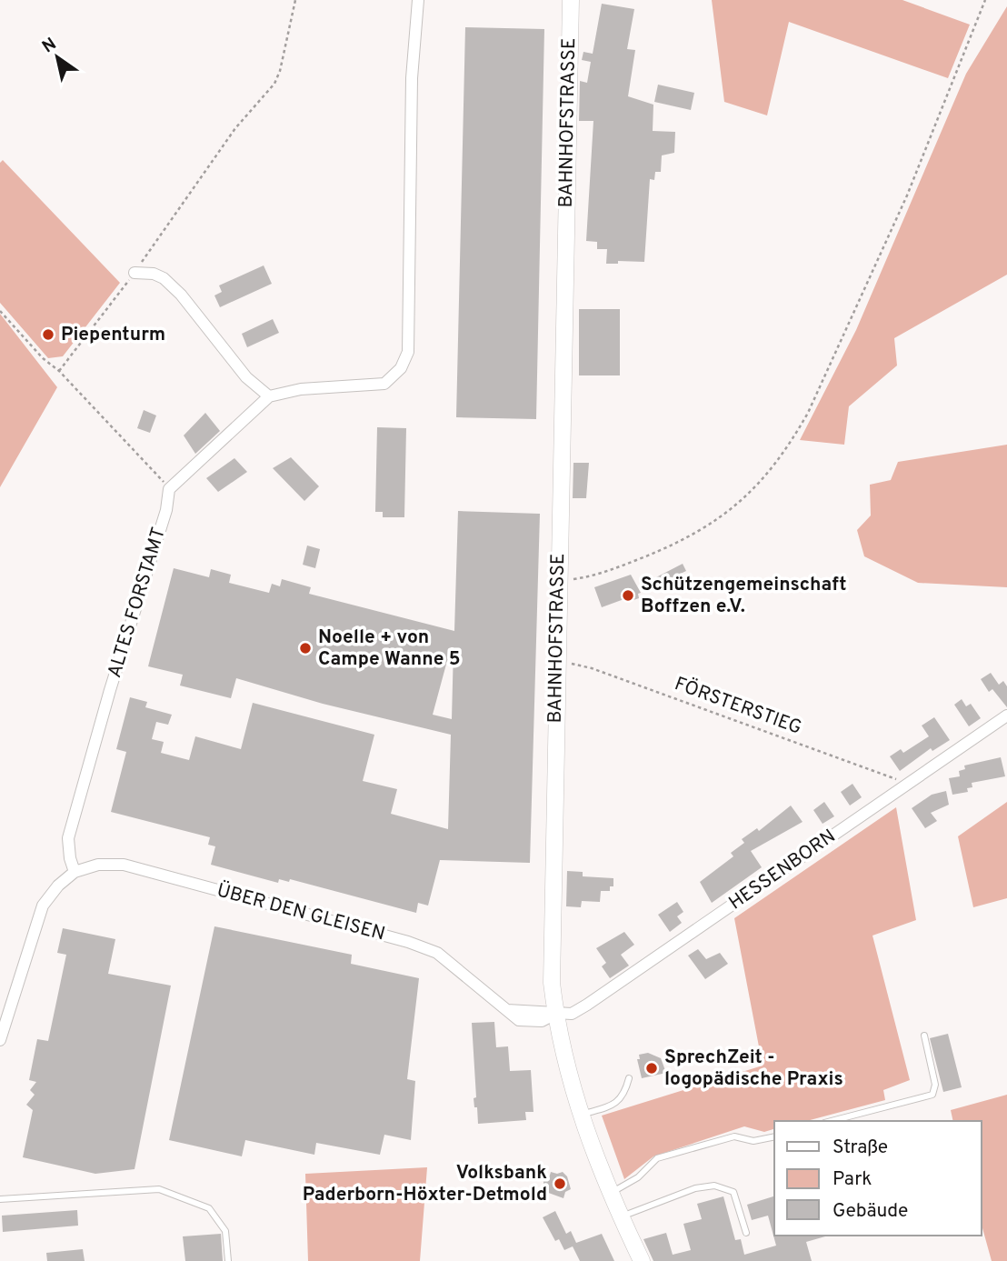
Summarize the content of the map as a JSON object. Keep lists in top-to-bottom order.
{
  "streets": {
    "main road": ["BAHNHOFSTRASSE"],
    "street": ["ALTES FORSTAMT", "HESSENBORN", "ÜBER DEN GLEISEN"],
    "path": ["FÖRSTERSTIEG"]
  },
  "crossings": [
    ["BAHNHOFSTRASSE", "FÖRSTERSTIEG"],
    ["BAHNHOFSTRASSE", "HESSENBORN"],
    ["BAHNHOFSTRASSE", "ÜBER DEN GLEISEN"],
    ["ALTES FORSTAMT", "ÜBER DEN GLEISEN"],
    ["FÖRSTERSTIEG", "HESSENBORN"],
    ["HESSENBORN", "ÜBER DEN GLEISEN"]
  ],
  "places": [
    "Piepenturm",
    "Schützengemeinschaft Boffzen e.V.",
    "Noelle + von Campe Wanne 5",
    "SprechZeit - logopädische Praxis",
    "Volksbank Paderborn-Höxter-Detmold"
  ],
  "legend": ["Straße", "Park", "Gebäude"],
  "north": "top left"
}
